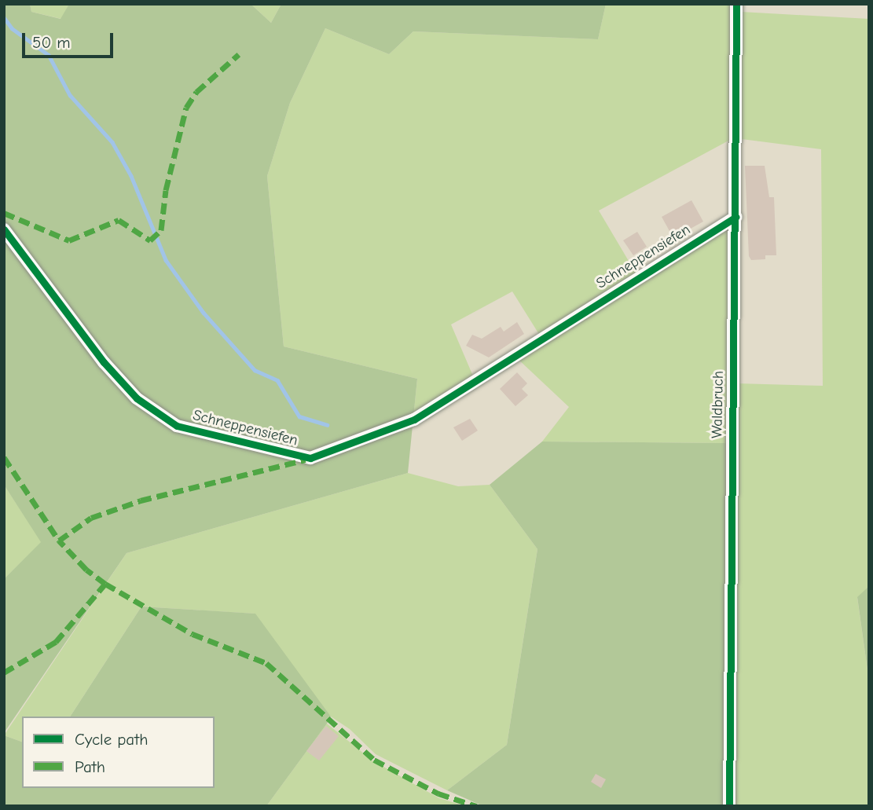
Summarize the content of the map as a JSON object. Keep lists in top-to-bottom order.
{
  "streets": {
    "street": ["Schneppensiefen", "Waldbruch"]
  },
  "crossings": [
    ["Schneppensiefen", "Waldbruch"]
  ],
  "legend": ["Cycle path", "Path"],
  "scale_bar": "50 m"
}
